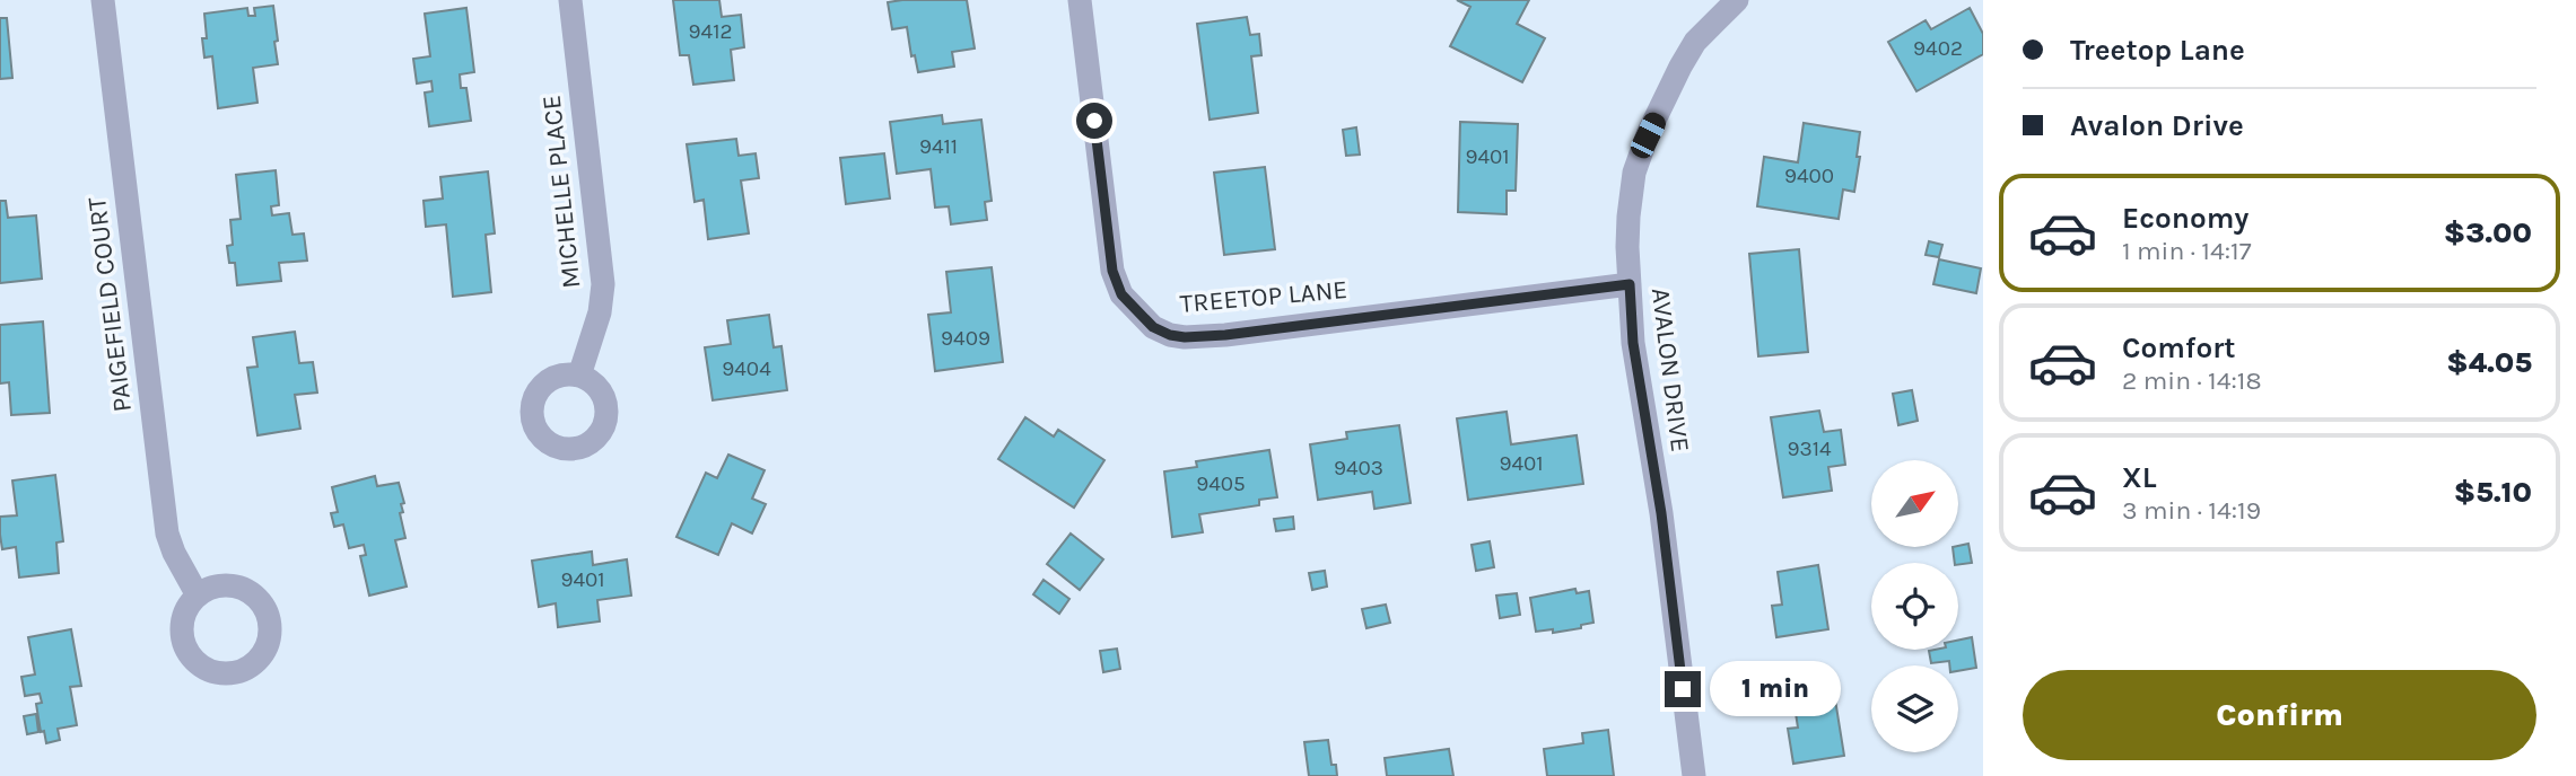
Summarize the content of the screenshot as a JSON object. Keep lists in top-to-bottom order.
{
  "streets": {
    "street": [
      "MICHELLE PLACE",
      "TREETOP LANE",
      "PAIGEFIELD COURT",
      "AVALON DRIVE"
    ]
  },
  "crossings": [
    ["TREETOP LANE", "AVALON DRIVE"]
  ],
  "house_numbers": [
    "9412",
    "9402",
    "9411",
    "9401",
    "9400",
    "9409",
    "9404",
    "9314",
    "9401",
    "9403",
    "9405",
    "9401"
  ],
  "north": "top right",
  "page": {
    "banner": ["Treetop Lane", "Avalon Drive"],
    "list": [
      {
        "name": "Economy",
        "note": "1 min · 14:17",
        "value": "$3.00"
      },
      {
        "name": "Comfort",
        "note": "2 min · 14:18",
        "value": "$4.05"
      },
      {
        "name": "XL",
        "note": "3 min · 14:19",
        "value": "$5.10"
      }
    ],
    "buttons": "Confirm",
    "bubble": "1 min"
  }
}
